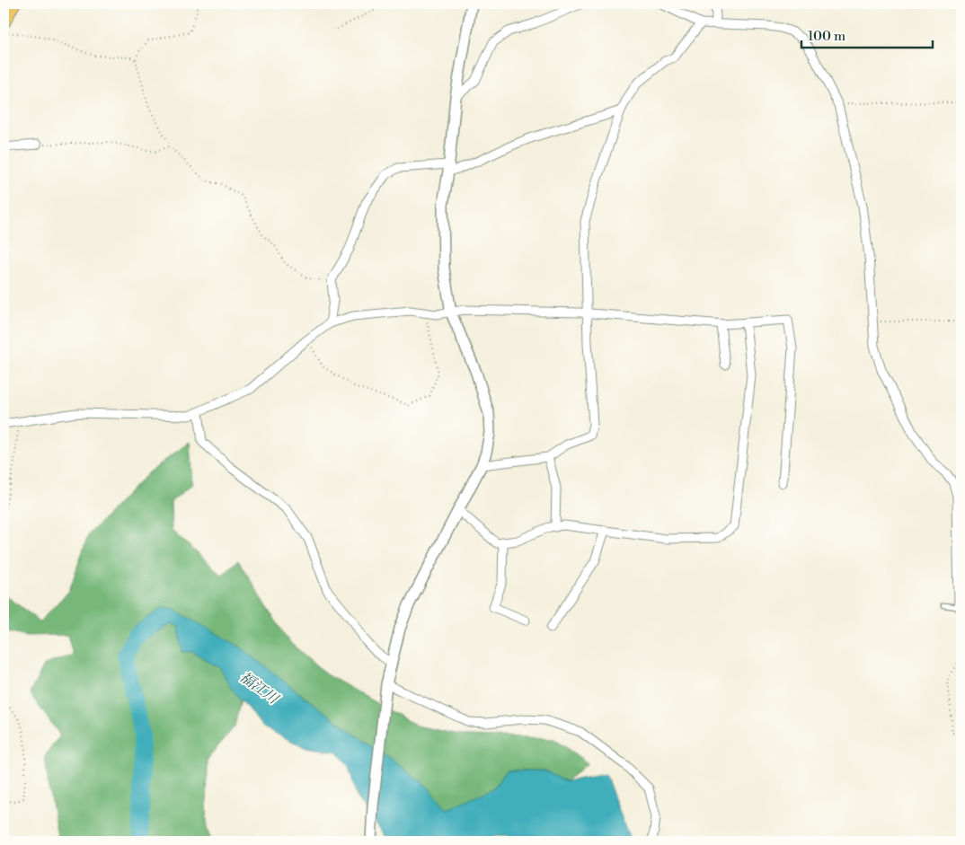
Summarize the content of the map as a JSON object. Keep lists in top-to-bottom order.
{
  "water": ["福江川"],
  "scale_bar": "100 m"
}
